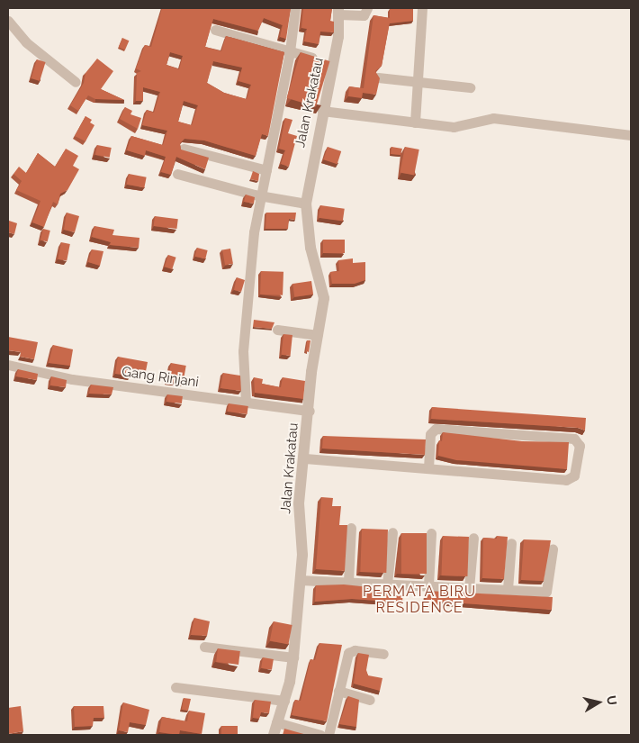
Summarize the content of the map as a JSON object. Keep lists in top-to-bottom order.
{
  "streets": {
    "street": ["Jalan Krakatau", "Gang Rinjani"]
  },
  "crossings": [
    ["Jalan Krakatau", "Gang Rinjani"]
  ],
  "districts": ["PERMATA BIRU RESIDENCE"],
  "north": "right"
}
